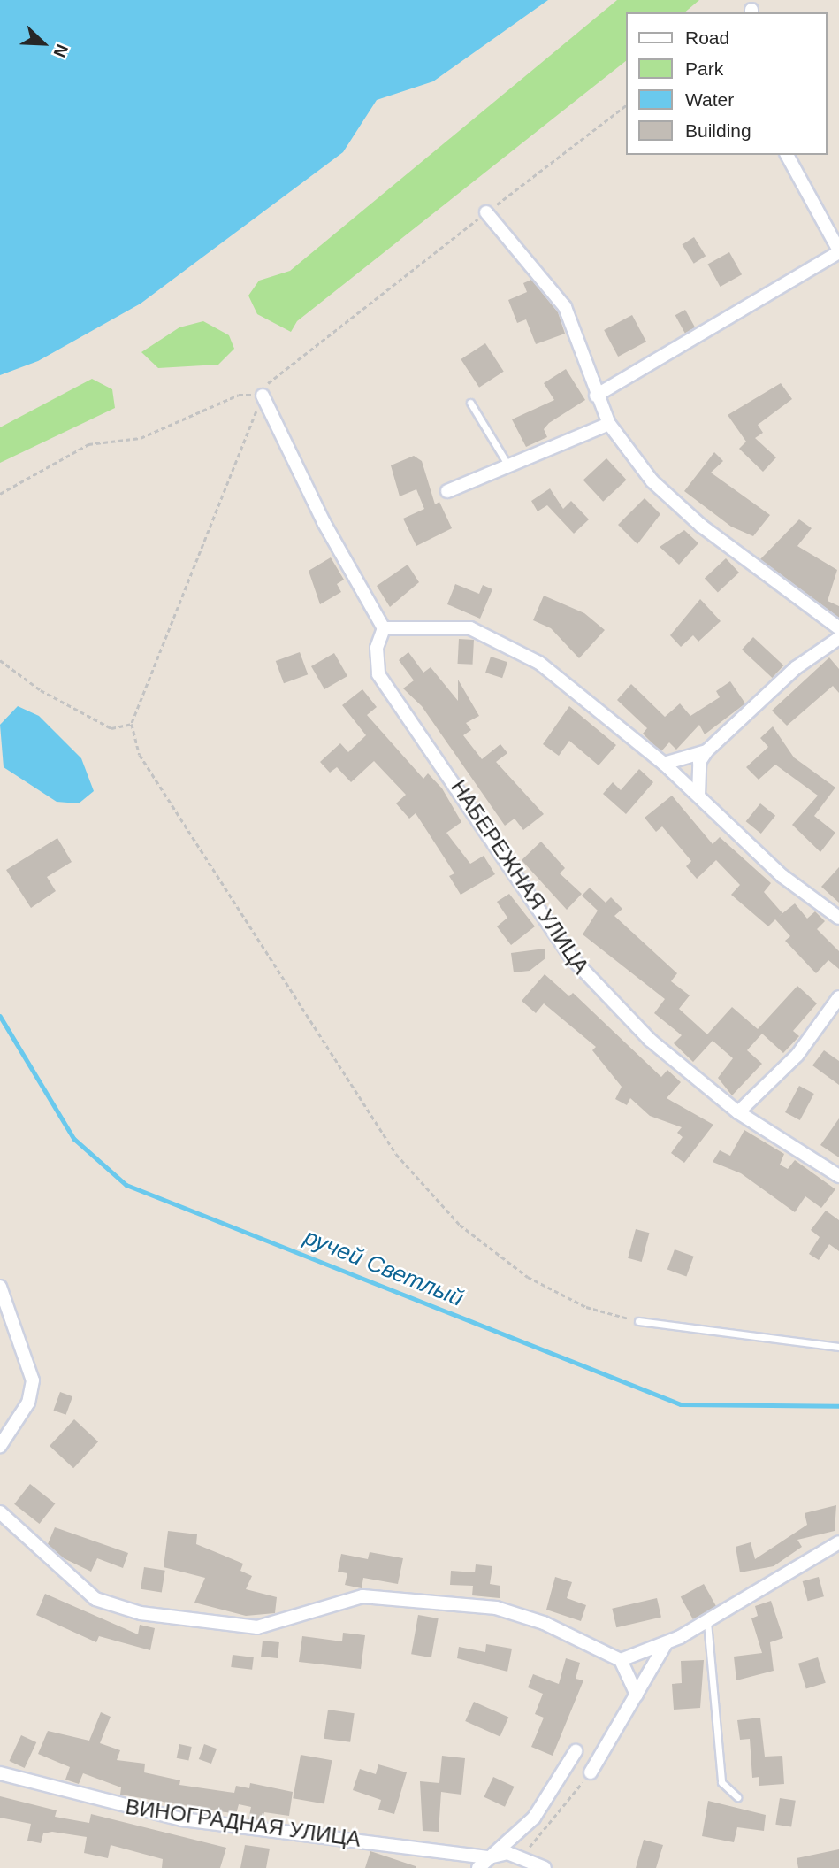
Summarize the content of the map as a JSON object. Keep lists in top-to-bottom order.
{
  "streets": {
    "street": ["НАБЕРЕЖНАЯ УЛИЦА", "ВИНОГРАДНАЯ УЛИЦА"]
  },
  "water": ["ручей Светлый"],
  "legend": [
    "Road",
    "Park",
    "Water",
    "Building"
  ],
  "north": "bottom right"
}
